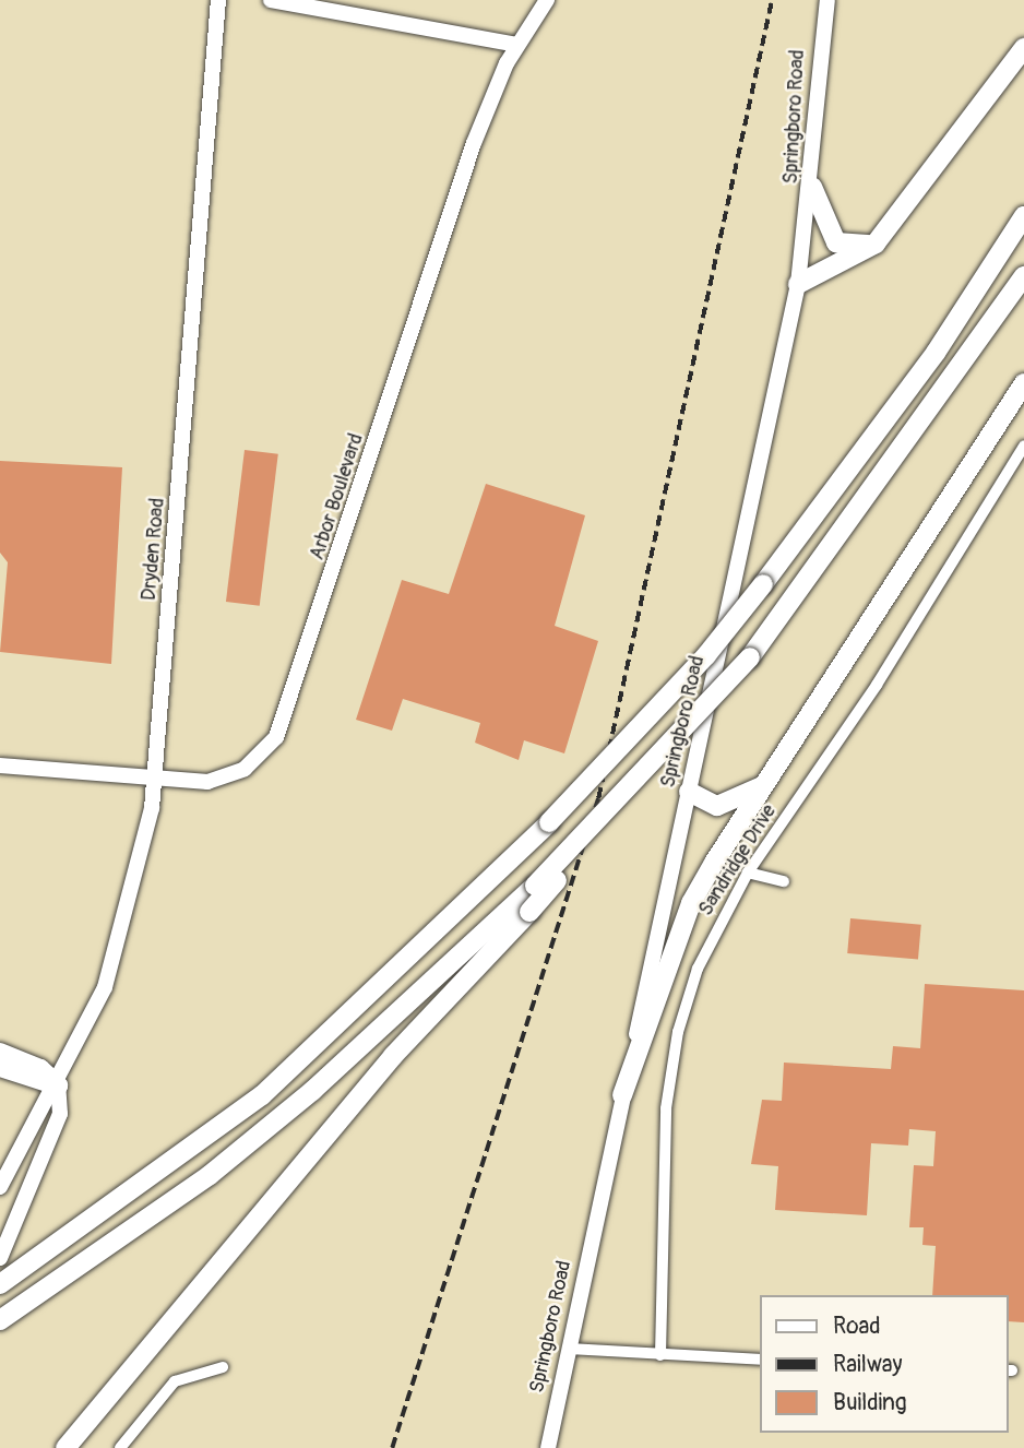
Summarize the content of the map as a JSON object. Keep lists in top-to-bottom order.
{
  "streets": {
    "main road": ["Springboro Road", "Arbor Boulevard", "Dryden Road"],
    "street": ["Sandridge Drive"]
  },
  "crossings": [
    ["Arbor Boulevard", "Dryden Road"]
  ],
  "legend": ["Road", "Railway", "Building"]
}
